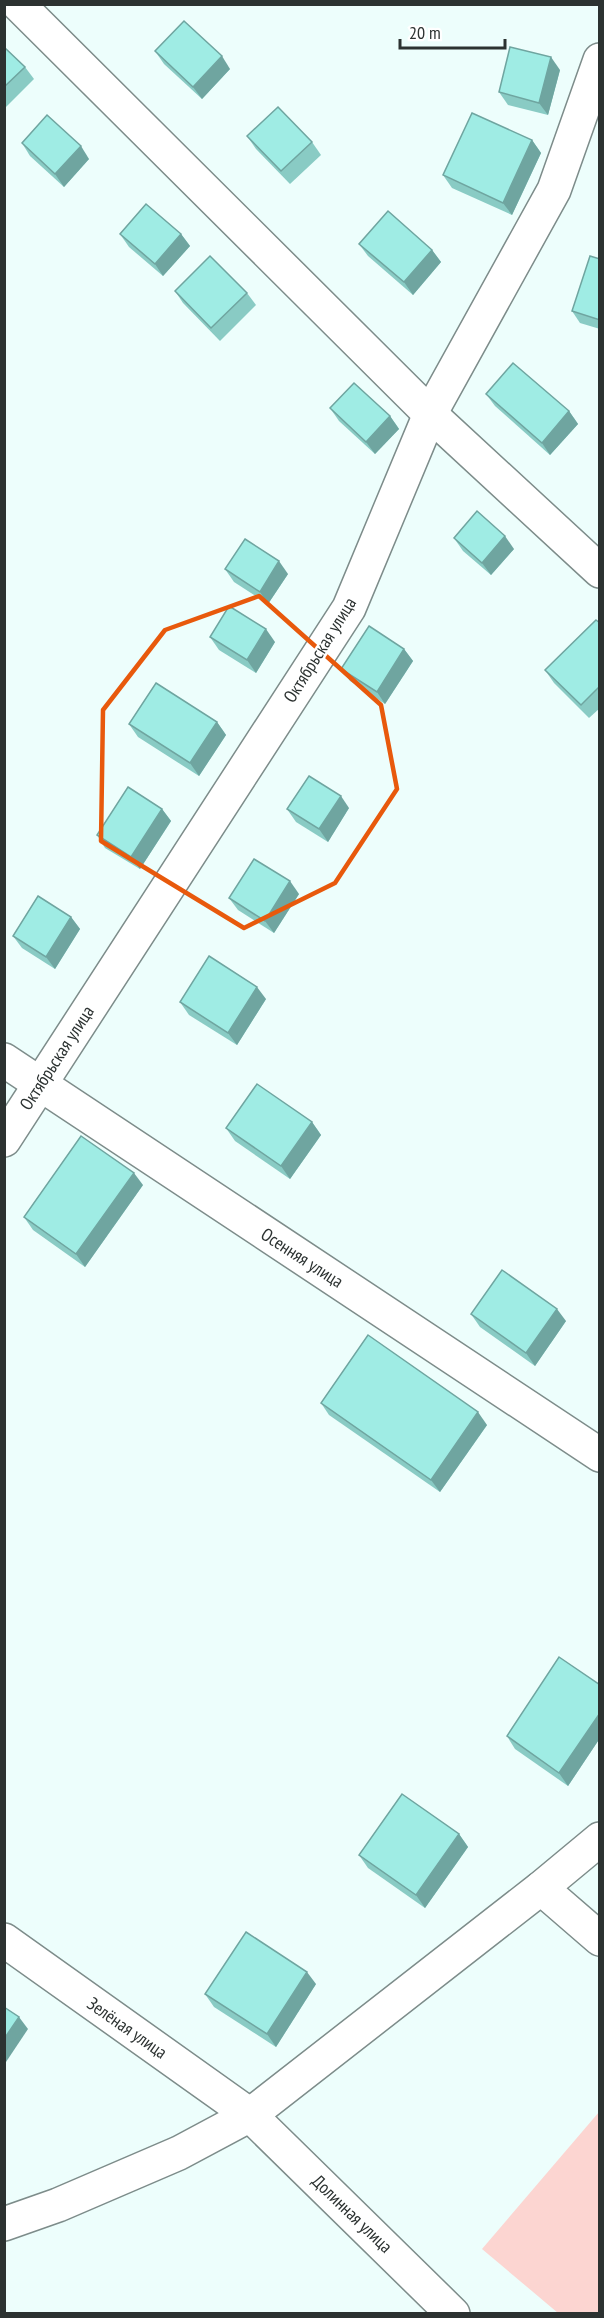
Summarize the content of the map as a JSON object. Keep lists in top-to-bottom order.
{
  "streets": {
    "street": [
      "Октябрьская улица",
      "Осенняя улица",
      "Зелёная улица",
      "Долинная улица"
    ]
  },
  "crossings": [
    ["Октябрьская улица", "Осенняя улица"],
    ["Зелёная улица", "Долинная улица"]
  ],
  "scale_bar": "20 m"
}
